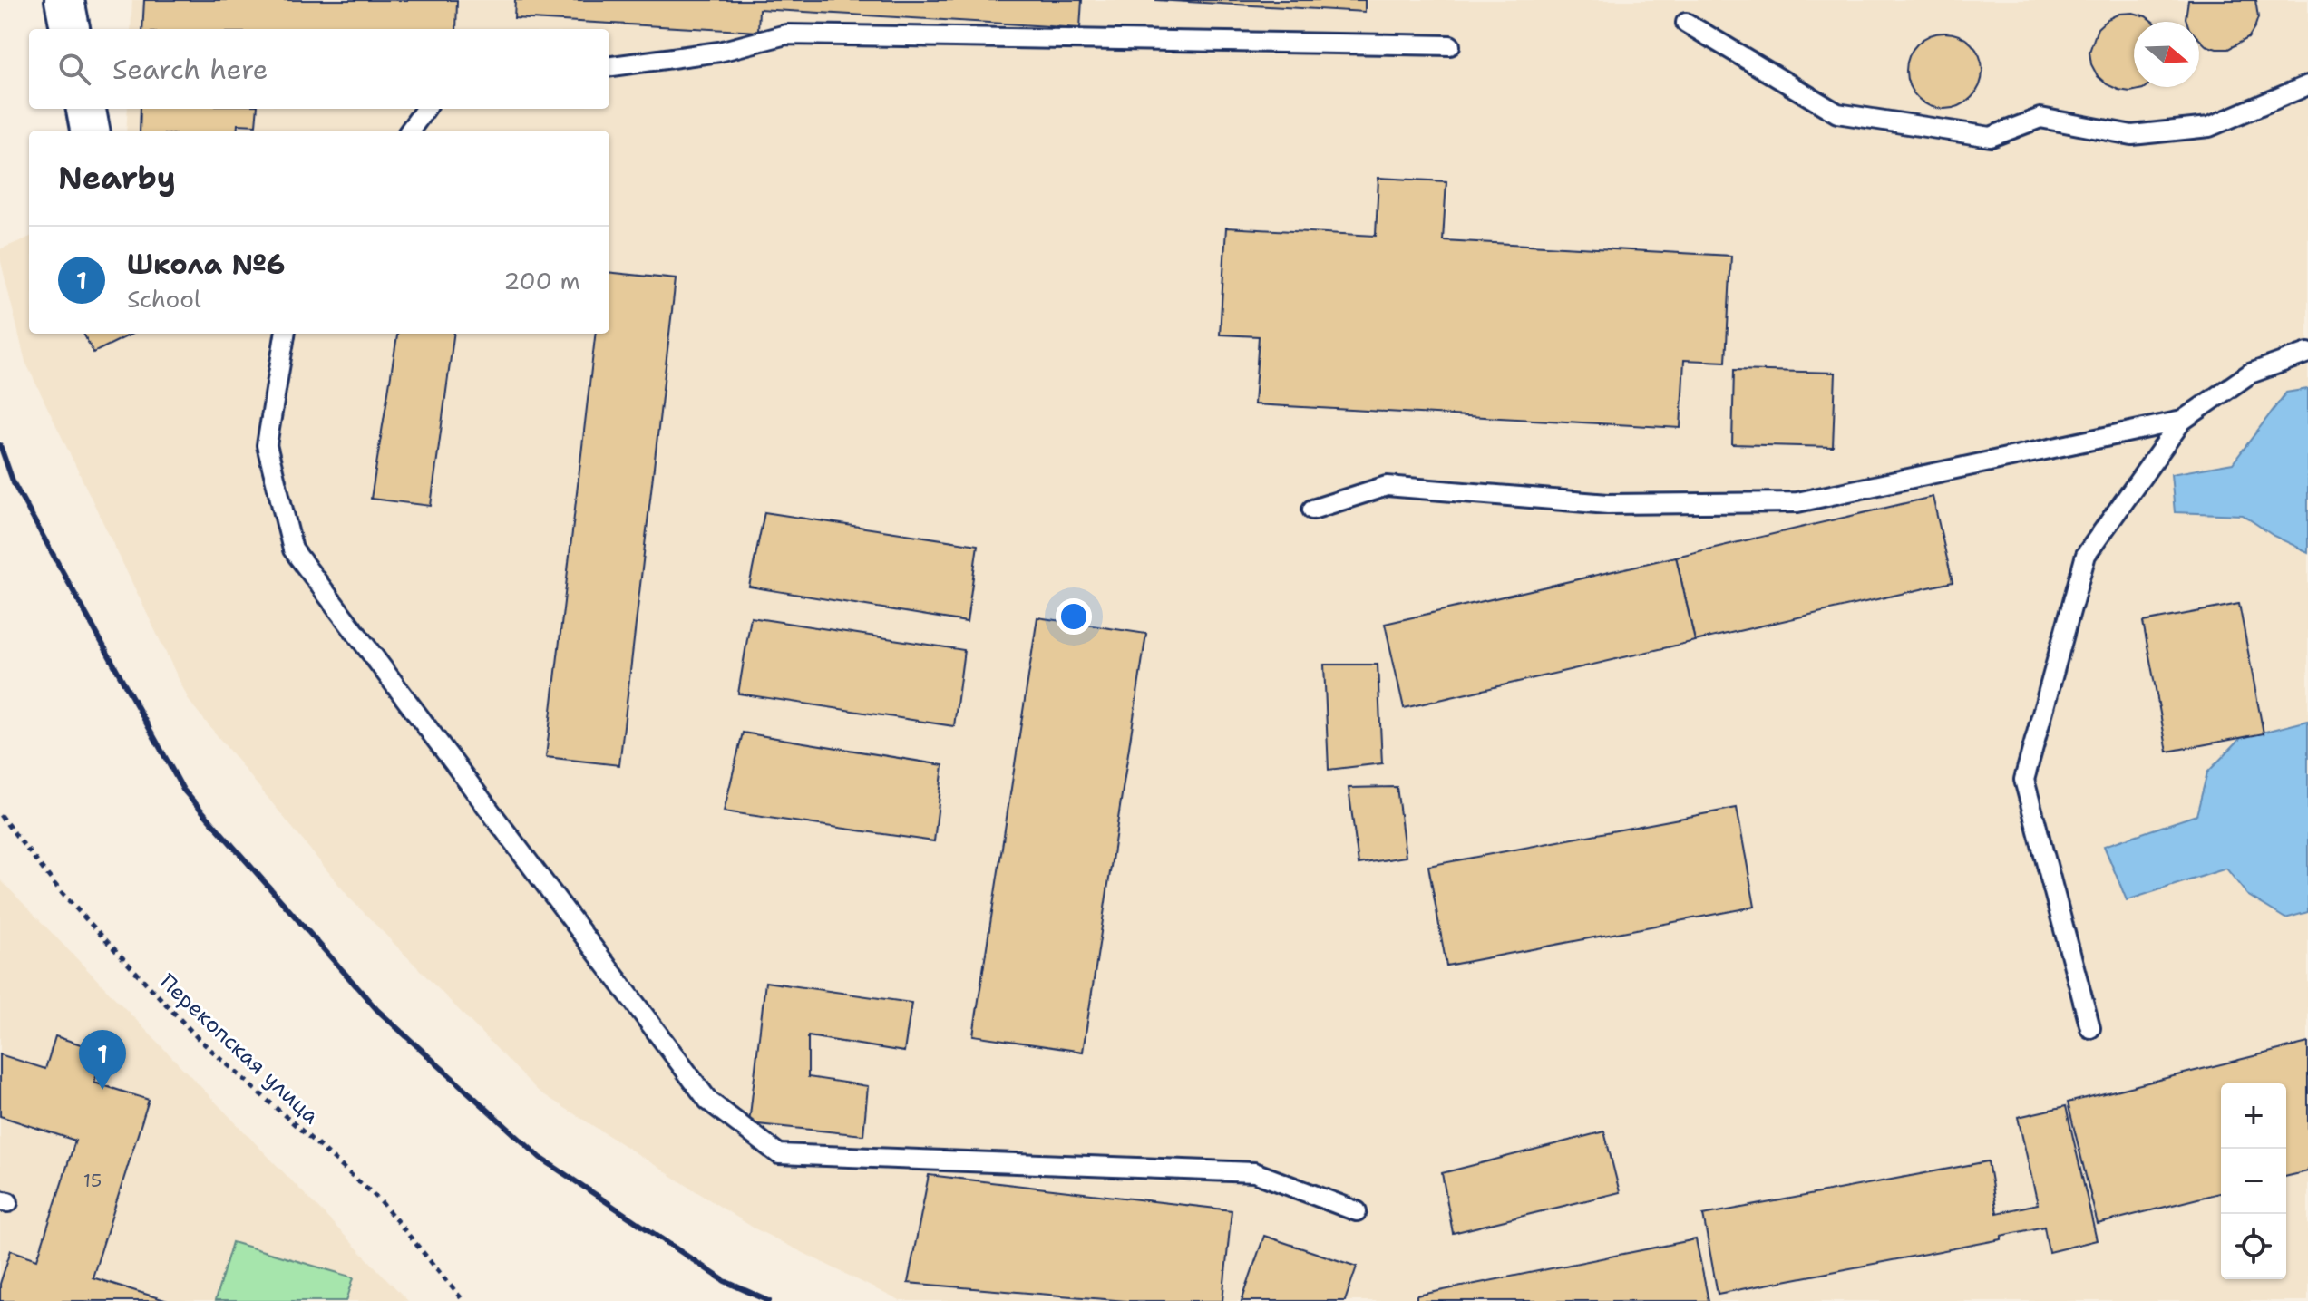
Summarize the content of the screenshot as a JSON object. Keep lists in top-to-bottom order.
{
  "streets": {
    "path": ["Перекопская улица"]
  },
  "house_numbers": ["15"],
  "north": "right",
  "page": {
    "search": "Search here",
    "heading": "Nearby",
    "list": [
      {
        "mark": "1",
        "name": "Школа №6",
        "note": "School",
        "value": "200 m"
      }
    ],
    "pins": "1",
    "map_buttons": ["+", "−"]
  }
}
